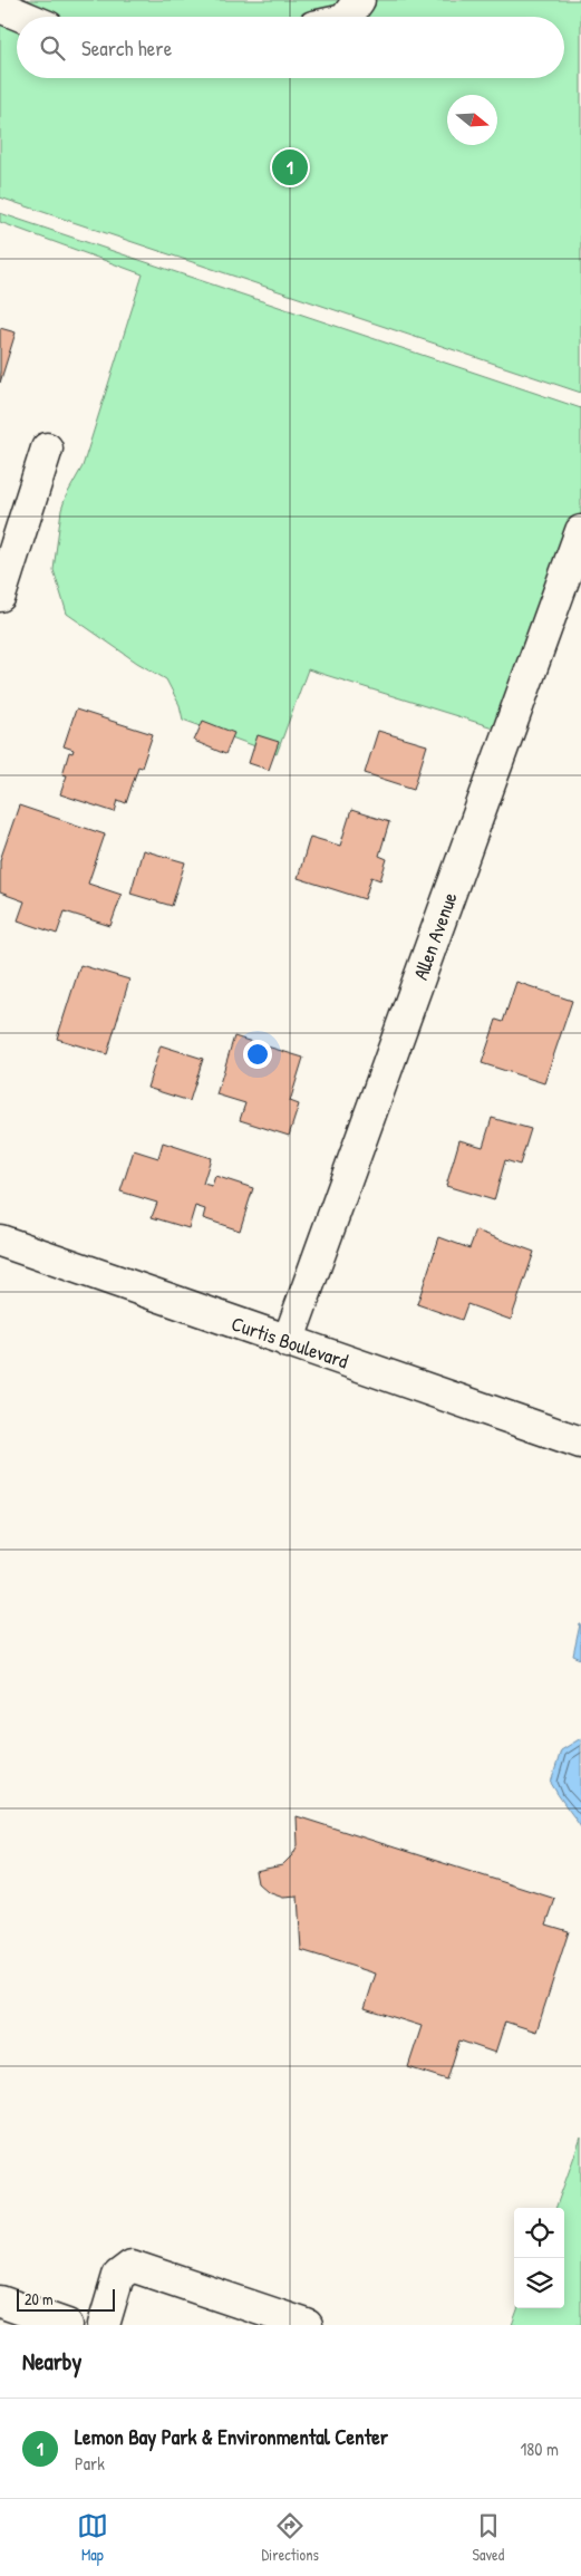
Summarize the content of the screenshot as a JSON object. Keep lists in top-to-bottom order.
{
  "streets": {
    "street": ["Allen Avenue", "Curtis Boulevard"]
  },
  "crossings": [
    ["Allen Avenue", "Curtis Boulevard"]
  ],
  "scale_bar": "20 m",
  "north": "right",
  "page": {
    "search": "Search here",
    "pins": "1",
    "scale": "20 m",
    "heading": "Nearby",
    "list": [
      {
        "mark": "1",
        "name": "Lemon Bay Park & Environmental Center",
        "note": "Park",
        "value": "180 m"
      }
    ],
    "nav": ["Map", "Directions", "Saved"]
  }
}
